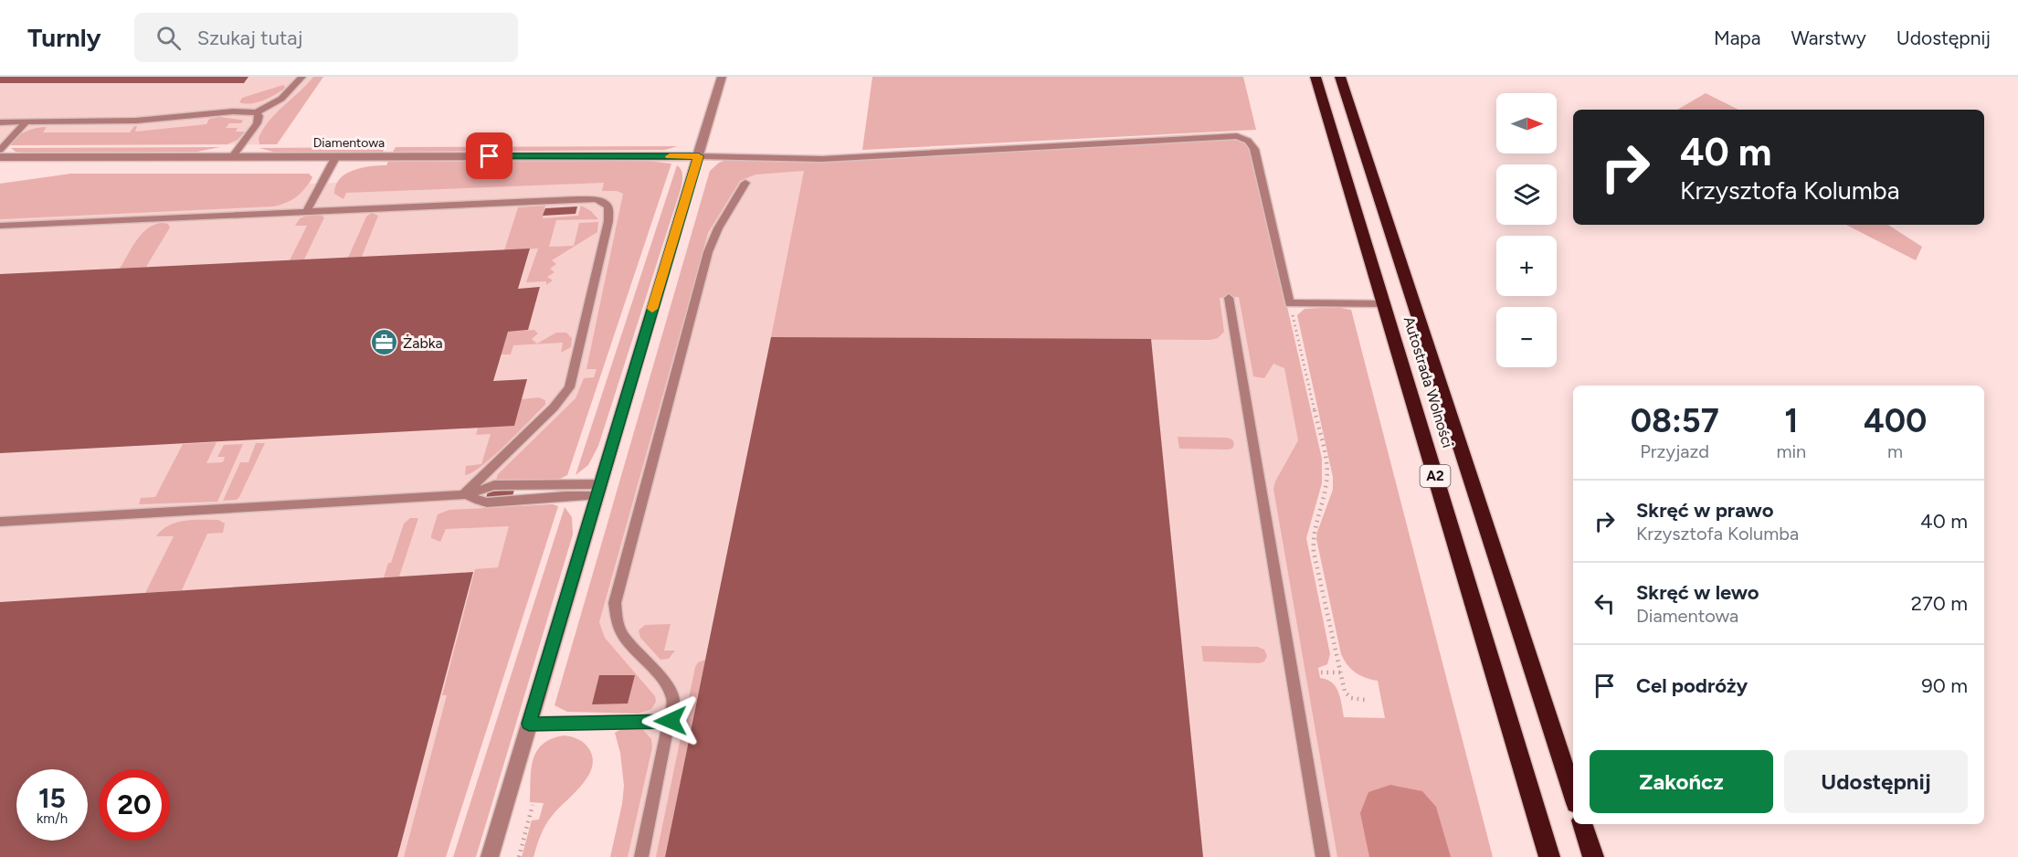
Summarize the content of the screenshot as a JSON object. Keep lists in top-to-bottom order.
{
  "streets": {
    "highway": ["Autostrada Wolności", "A2"],
    "street": ["Diamentowa"]
  },
  "places": {
    "office": ["Żabka"]
  },
  "north": "right",
  "page": {
    "header": "Turnly",
    "search": "Szukaj tutaj",
    "nav": ["Mapa", "Warstwy", "Udostępnij"],
    "map_buttons": ["+", "−"],
    "turn": ["40 m", "Krzysztofa Kolumba"],
    "eta": [
      "08:57",
      "Przyjazd",
      "1",
      "min",
      "400",
      "m"
    ],
    "list": [
      {
        "name": "Skręć w prawo",
        "note": "Krzysztofa Kolumba",
        "value": "40 m"
      },
      {
        "name": "Skręć w lewo",
        "note": "Diamentowa",
        "value": "270 m"
      },
      {
        "name": "Cel podróży",
        "value": "90 m"
      }
    ],
    "buttons": ["Zakończ", "Udostępnij"],
    "speed": "15 km/h",
    "limit": "20"
  }
}
